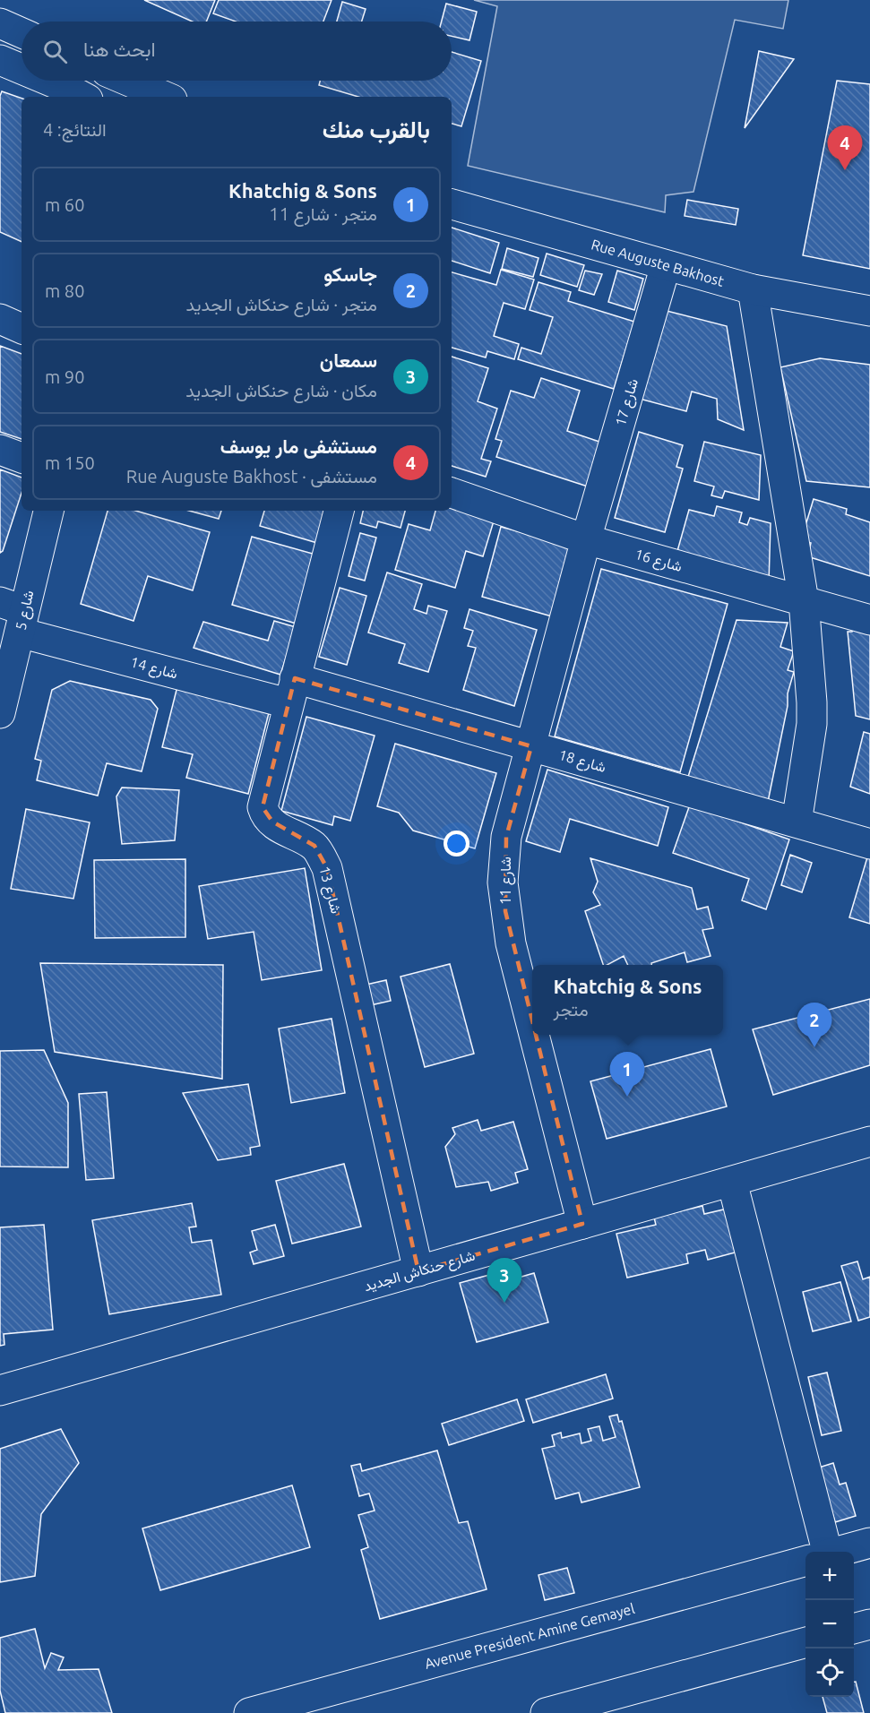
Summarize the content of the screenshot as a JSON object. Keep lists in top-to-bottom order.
{
  "streets": {
    "main road": [
      "Rue Auguste Bakhost",
      "شارع 17",
      "شارع 16",
      "شارع 5",
      "شارع 14",
      "شارع 18",
      "شارع 11",
      "شارع 13",
      "شارع حنكاش الجديد",
      "Avenue President Amine Gemayel"
    ]
  },
  "crossings": [
    ["Rue Auguste Bakhost", "شارع 17"],
    ["شارع 17", "شارع 16"],
    ["شارع 17", "شارع 11"],
    ["شارع 16", "شارع 11"],
    ["شارع 5", "شارع 14"],
    ["شارع 14", "شارع 18"],
    ["شارع 14", "شارع 13"],
    ["شارع 18", "شارع 11"],
    ["شارع 18", "شارع 13"],
    ["شارع 11", "شارع حنكاش الجديد"],
    ["شارع 13", "شارع حنكاش الجديد"]
  ],
  "page": {
    "search": "ابحث هنا",
    "heading": ["بالقرب منك", "النتائج: 4"],
    "pins": [
      "4",
      "2",
      "1",
      "3"
    ],
    "list": [
      {
        "mark": "1",
        "name": "Khatchig & Sons",
        "note": "متجر · شارع 11",
        "value": "60 m"
      },
      {
        "mark": "2",
        "name": "جاسكو",
        "note": "متجر · شارع حنكاش الجديد",
        "value": "80 m"
      },
      {
        "mark": "3",
        "name": "سمعان",
        "note": "مكان · شارع حنكاش الجديد",
        "value": "90 m"
      },
      {
        "mark": "4",
        "name": "مستشفى مار يوسف",
        "note": "مستشفى · Rue Auguste Bakhost",
        "value": "150 m"
      }
    ],
    "popup": ["Khatchig & Sons", "متجر"],
    "map_buttons": ["+", "−"]
  }
}
